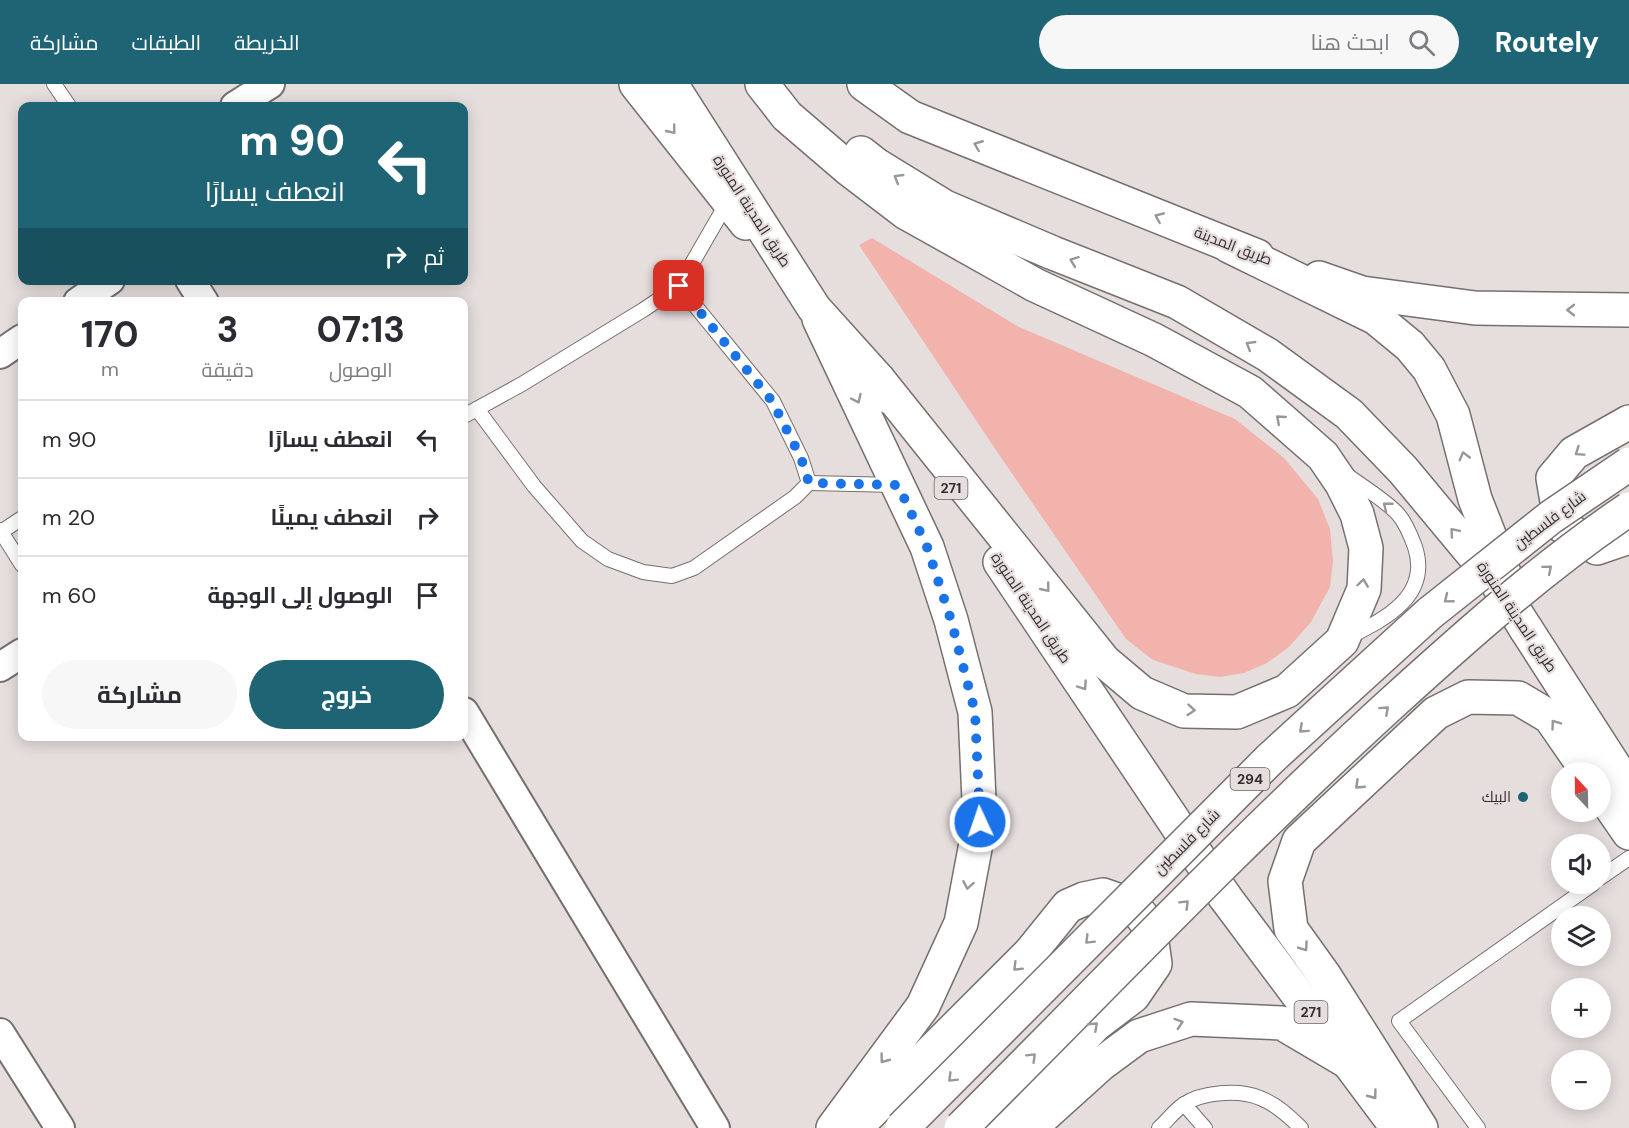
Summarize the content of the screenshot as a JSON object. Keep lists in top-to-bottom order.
{
  "streets": {
    "main road": [
      "طريق المدينة المنورة",
      "طريق المدينة",
      "271",
      "شارع فلسطين",
      "294"
    ]
  },
  "places": ["البيك"],
  "north": "top",
  "page": {
    "header": "Routely",
    "search": "ابحث هنا",
    "nav": ["الخريطة", "الطبقات", "مشاركة"],
    "turn": ["90 m", "انعطف يسارًا"],
    "then": "ثم",
    "eta": [
      "07:13",
      "الوصول",
      "3",
      "دقيقة",
      "170",
      "m"
    ],
    "list": [
      {
        "name": "انعطف يسارًا",
        "value": "90 m"
      },
      {
        "name": "انعطف يمينًا",
        "value": "20 m"
      },
      {
        "name": "الوصول إلى الوجهة",
        "value": "60 m"
      }
    ],
    "buttons": ["خروج", "مشاركة"],
    "map_buttons": ["+", "−"]
  }
}
